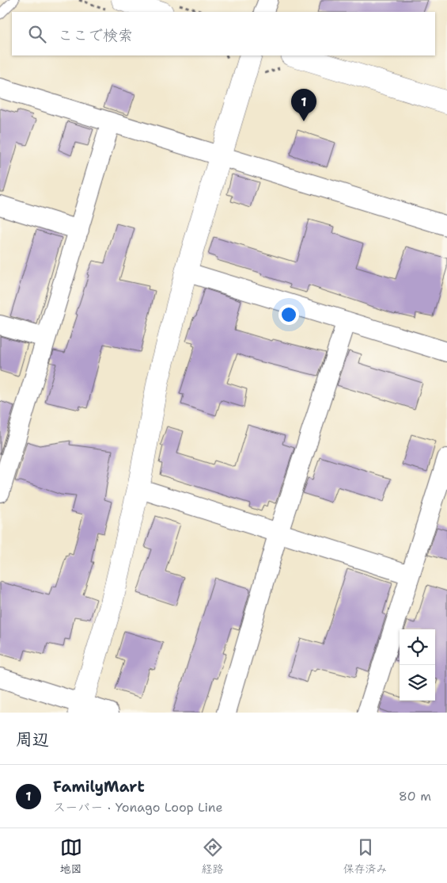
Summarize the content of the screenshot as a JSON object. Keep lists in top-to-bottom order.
{
  "page": {
    "search": "ここで検索",
    "pins": "1",
    "heading": "周辺",
    "list": [
      {
        "mark": "1",
        "name": "FamilyMart",
        "note": "スーパー · Yonago Loop Line",
        "value": "80 m"
      }
    ],
    "nav": ["地図", "経路", "保存済み"]
  }
}
